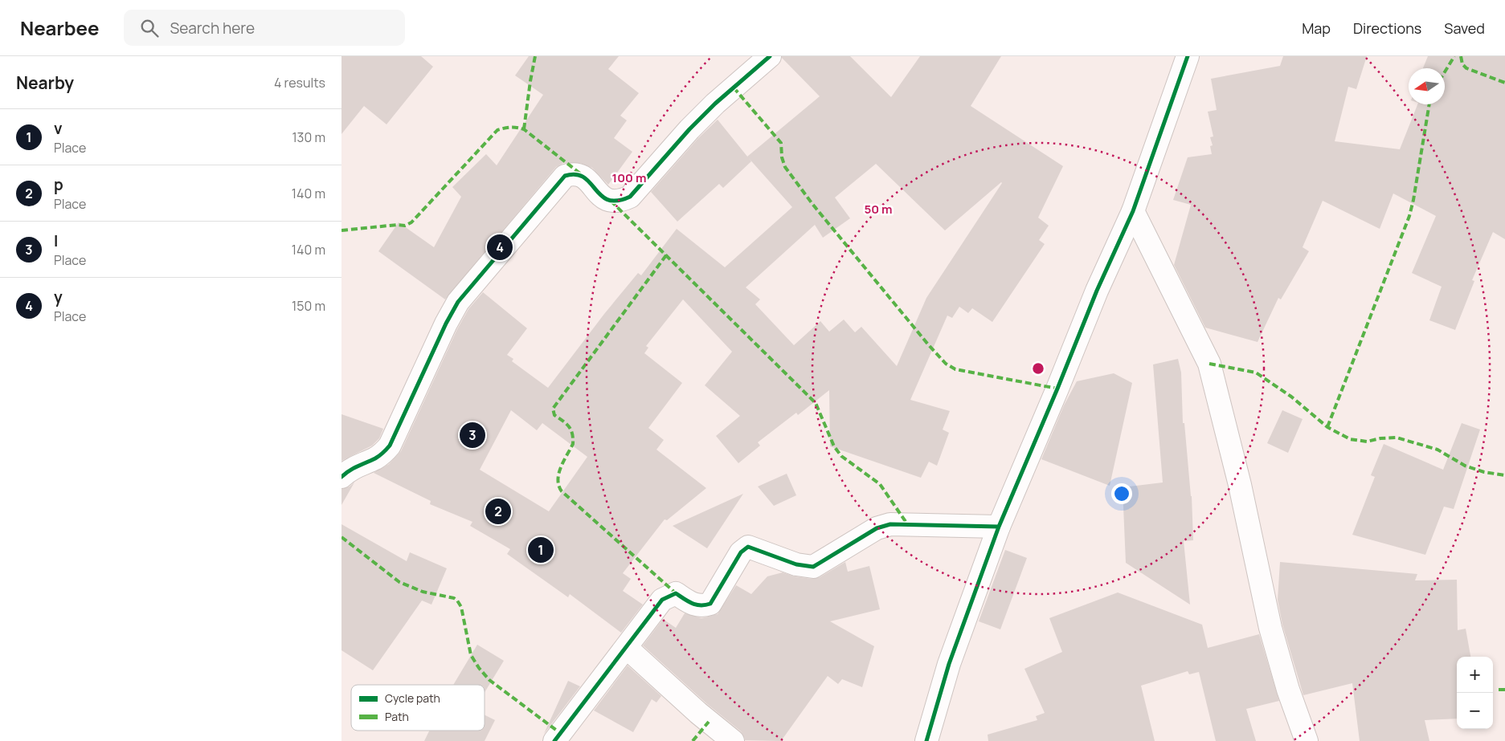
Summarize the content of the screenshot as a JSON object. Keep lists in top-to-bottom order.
{
  "legend": ["Cycle path", "Path"],
  "north": "left",
  "page": {
    "header": "Nearbee",
    "search": "Search here",
    "nav": ["Map", "Directions", "Saved"],
    "heading": ["Nearby", "4 results"],
    "list": [
      {
        "mark": "1",
        "name": "v",
        "note": "Place",
        "value": "130 m"
      },
      {
        "mark": "2",
        "name": "p",
        "note": "Place",
        "value": "140 m"
      },
      {
        "mark": "3",
        "name": "l",
        "note": "Place",
        "value": "140 m"
      },
      {
        "mark": "4",
        "name": "y",
        "note": "Place",
        "value": "150 m"
      }
    ],
    "pins": [
      "4",
      "3",
      "2",
      "1"
    ],
    "map_buttons": ["+", "−"]
  },
  "rings": ["100 m", "50 m"]
}
